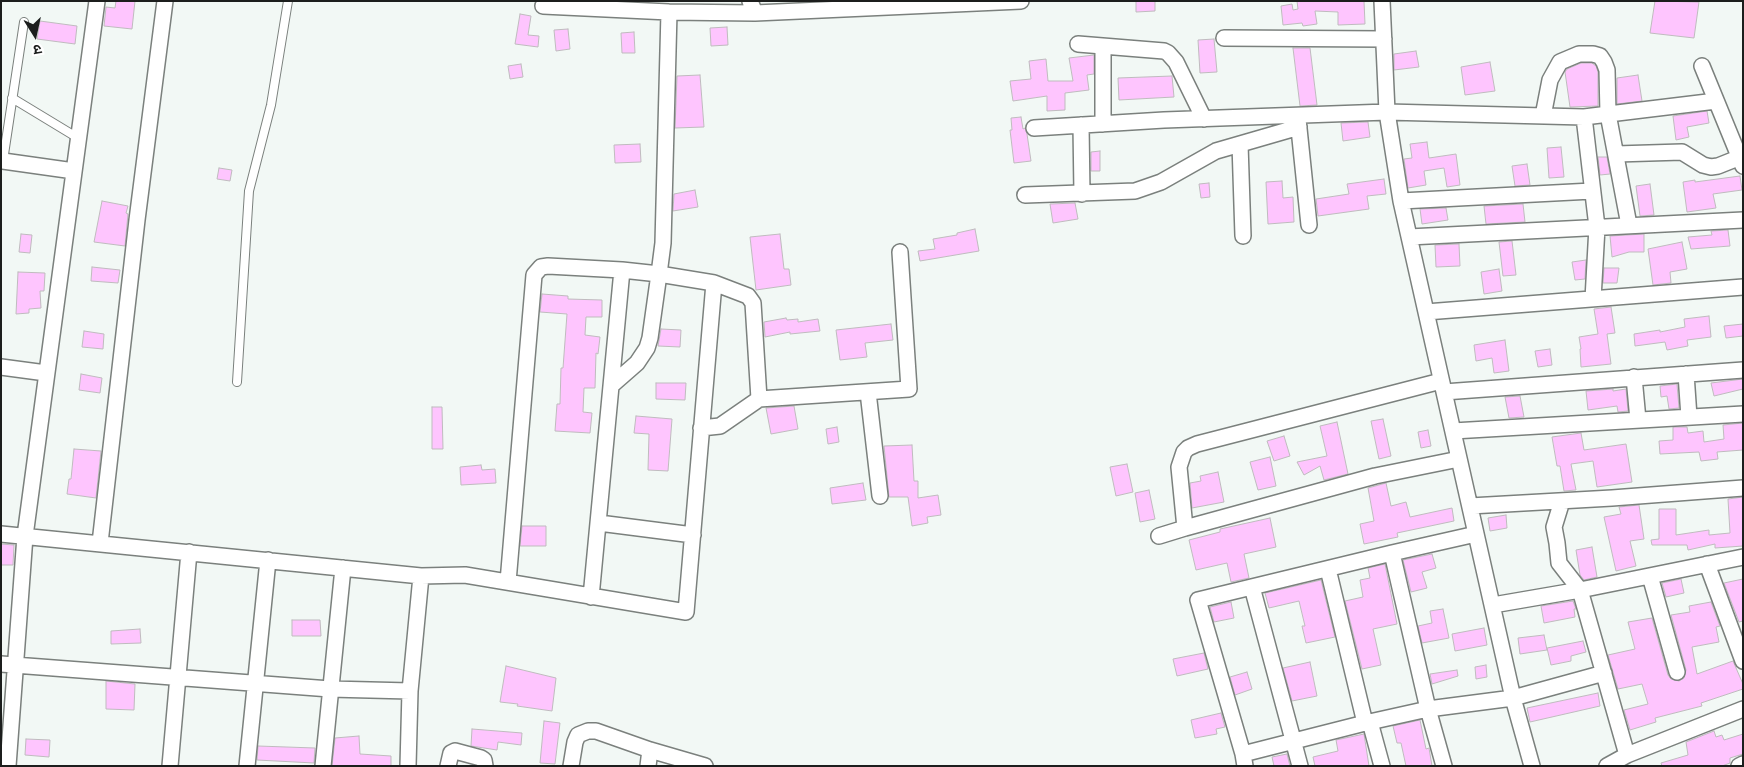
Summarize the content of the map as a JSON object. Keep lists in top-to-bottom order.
{
  "north": "bottom"
}
